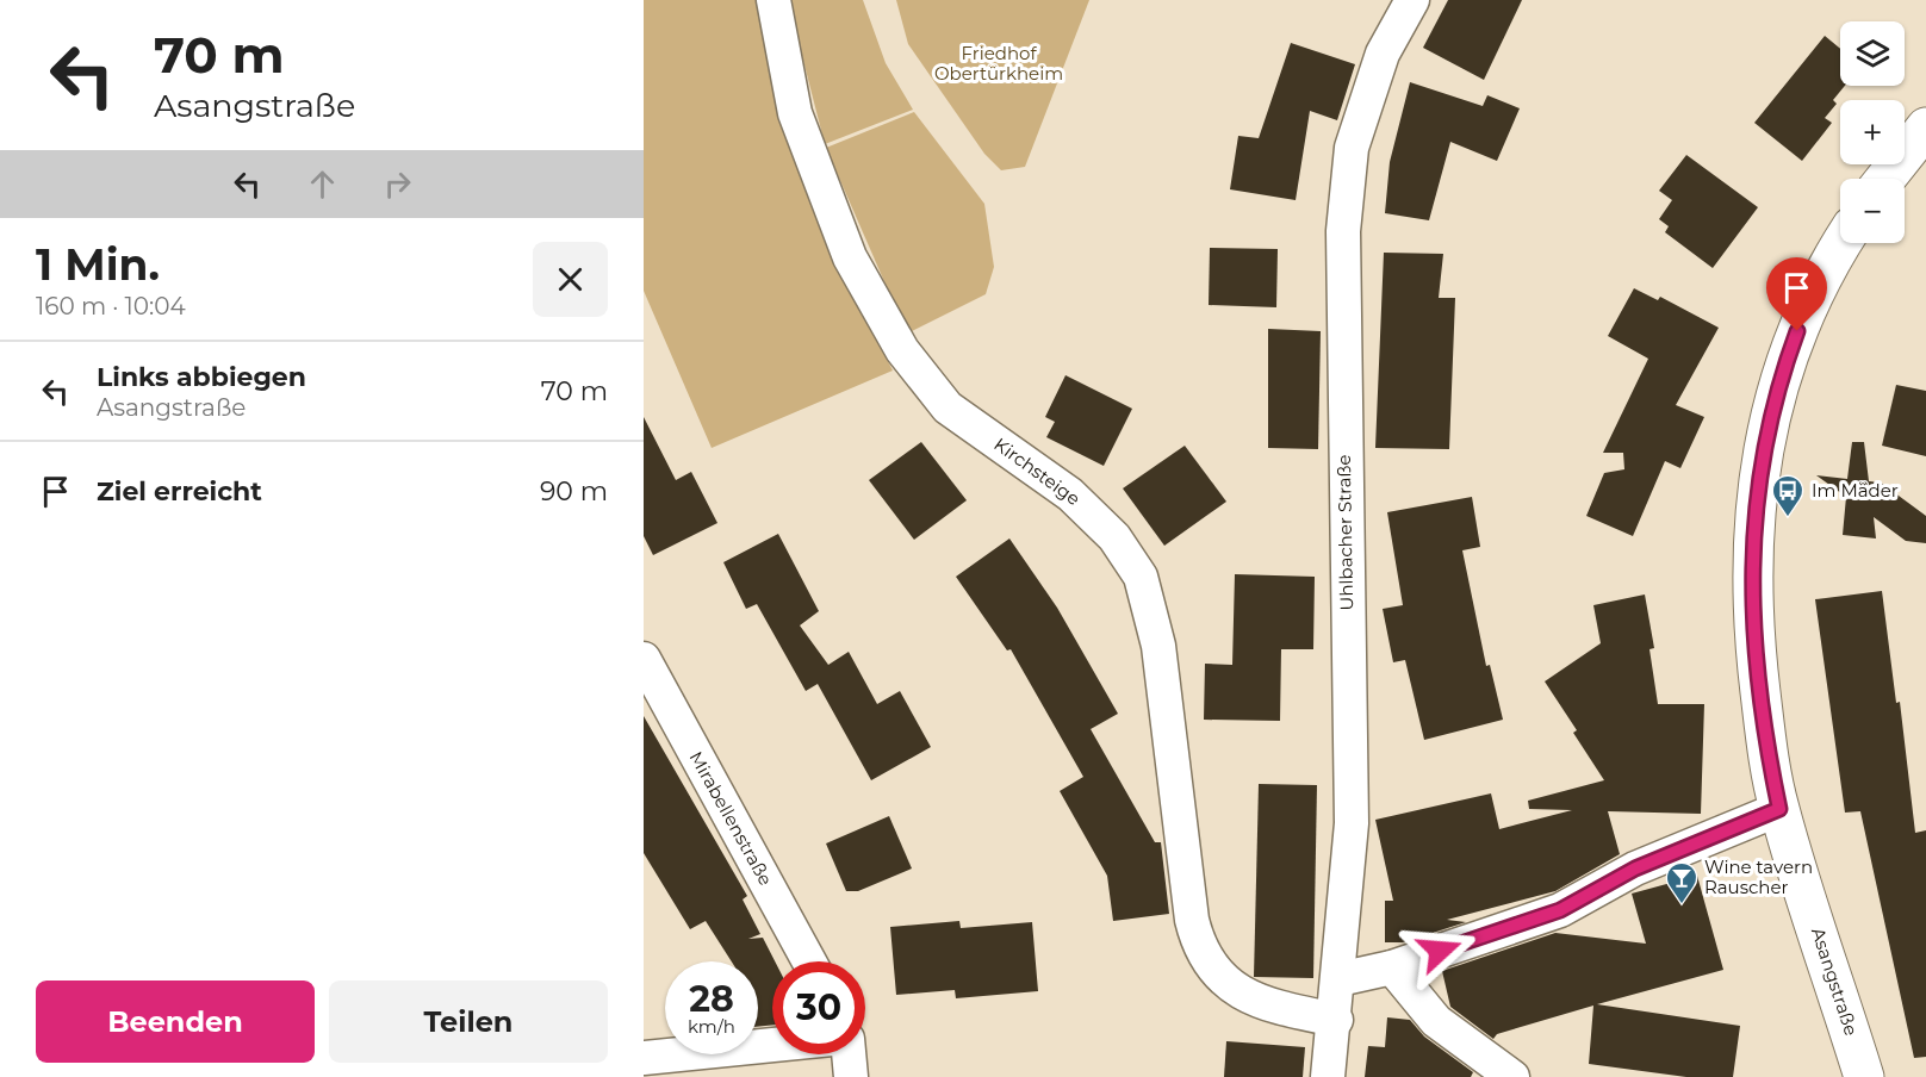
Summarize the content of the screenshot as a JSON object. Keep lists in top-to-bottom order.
{
  "streets": {
    "street": [
      "Kirchsteige",
      "Uhlbacher Straße",
      "Mirabellenstraße",
      "Asangstraße"
    ]
  },
  "crossings": [
    ["Kirchsteige", "Uhlbacher Straße"]
  ],
  "parks": ["Friedhof Obertürkheim"],
  "places": {
    "bus stop": ["Im Mäder"],
    "bar": ["Wine tavern Rauscher"]
  },
  "page": {
    "turn": ["70 m", "Asangstraße"],
    "map_buttons": ["+", "−"],
    "heading": ["1 Min.", "160 m · 10:04"],
    "list": [
      {
        "name": "Links abbiegen",
        "note": "Asangstraße",
        "value": "70 m"
      },
      {
        "name": "Ziel erreicht",
        "value": "90 m"
      }
    ],
    "speed": "28 km/h",
    "limit": "30",
    "buttons": ["Beenden", "Teilen"]
  }
}
